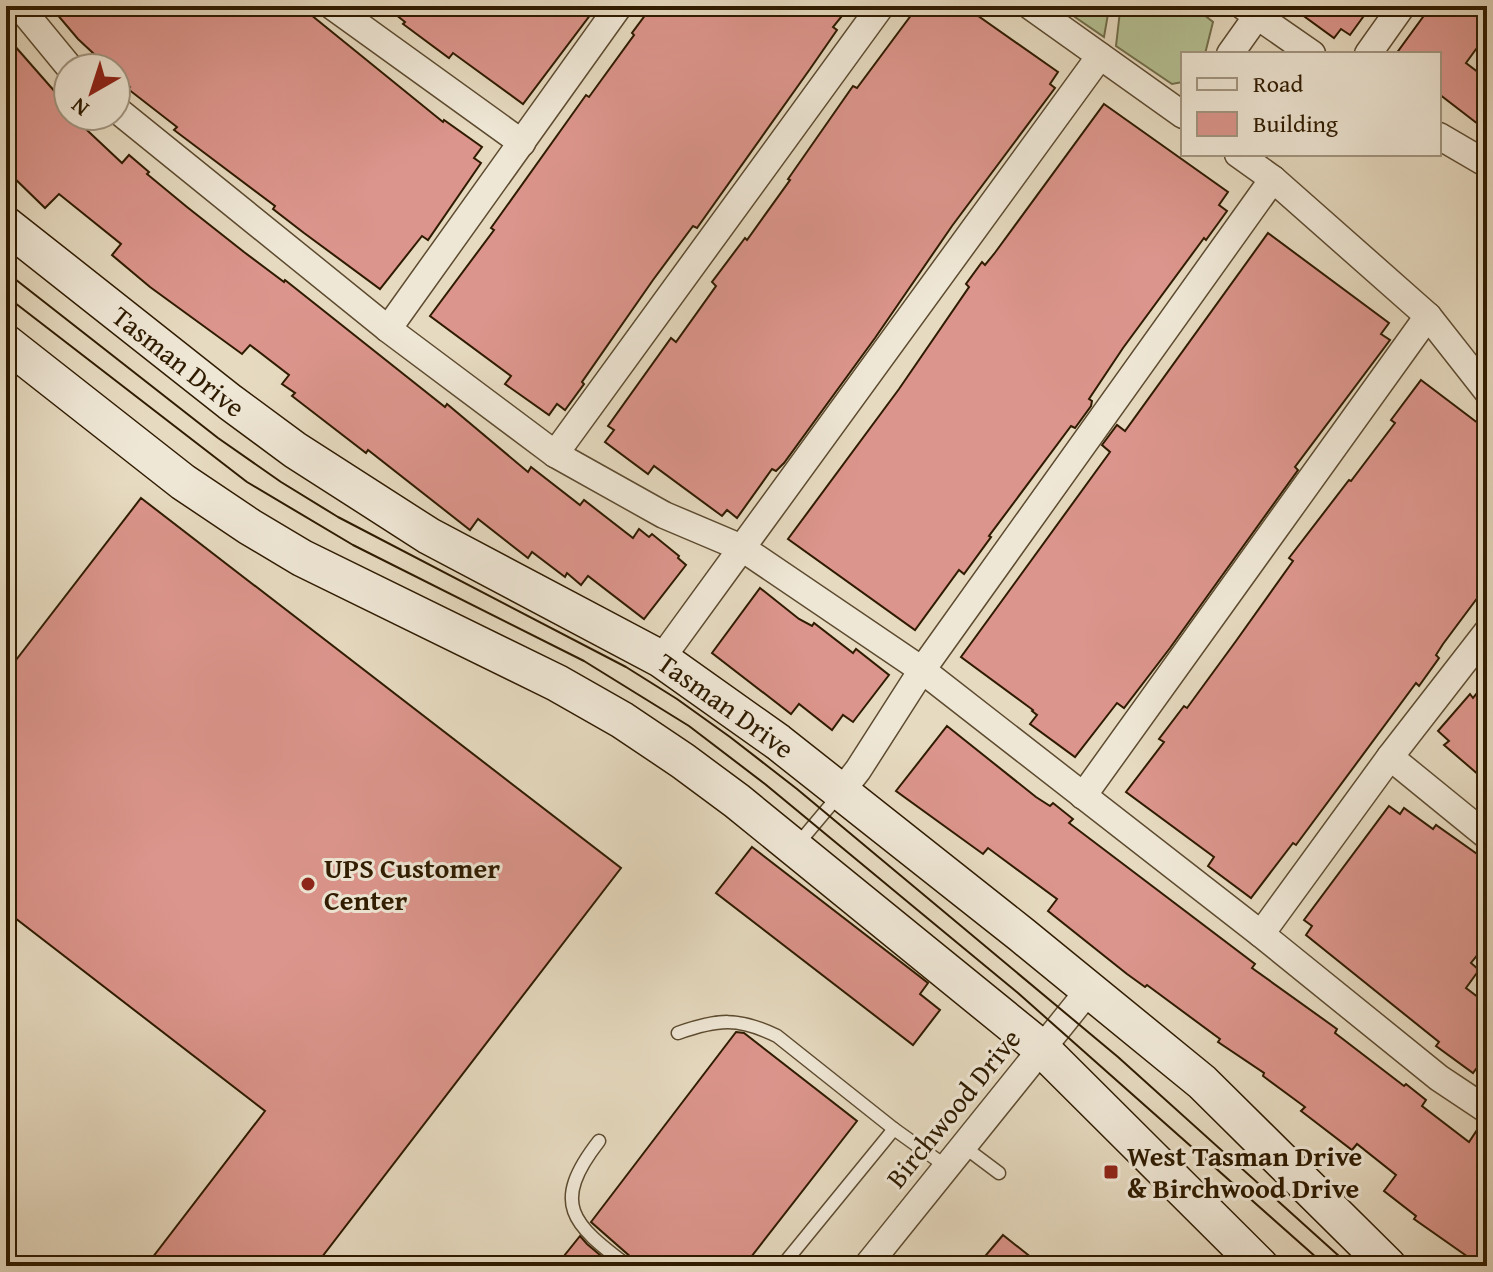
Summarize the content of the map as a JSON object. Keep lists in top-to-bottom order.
{
  "streets": {
    "main road": ["Tasman Drive"],
    "street": ["Birchwood Drive"]
  },
  "crossings": [
    ["Tasman Drive", "Birchwood Drive"]
  ],
  "places": {
    "other": ["UPS Customer Center"],
    "transit": ["West Tasman Drive & Birchwood Drive"]
  },
  "legend": ["Road", "Building"],
  "north": "bottom left"
}
